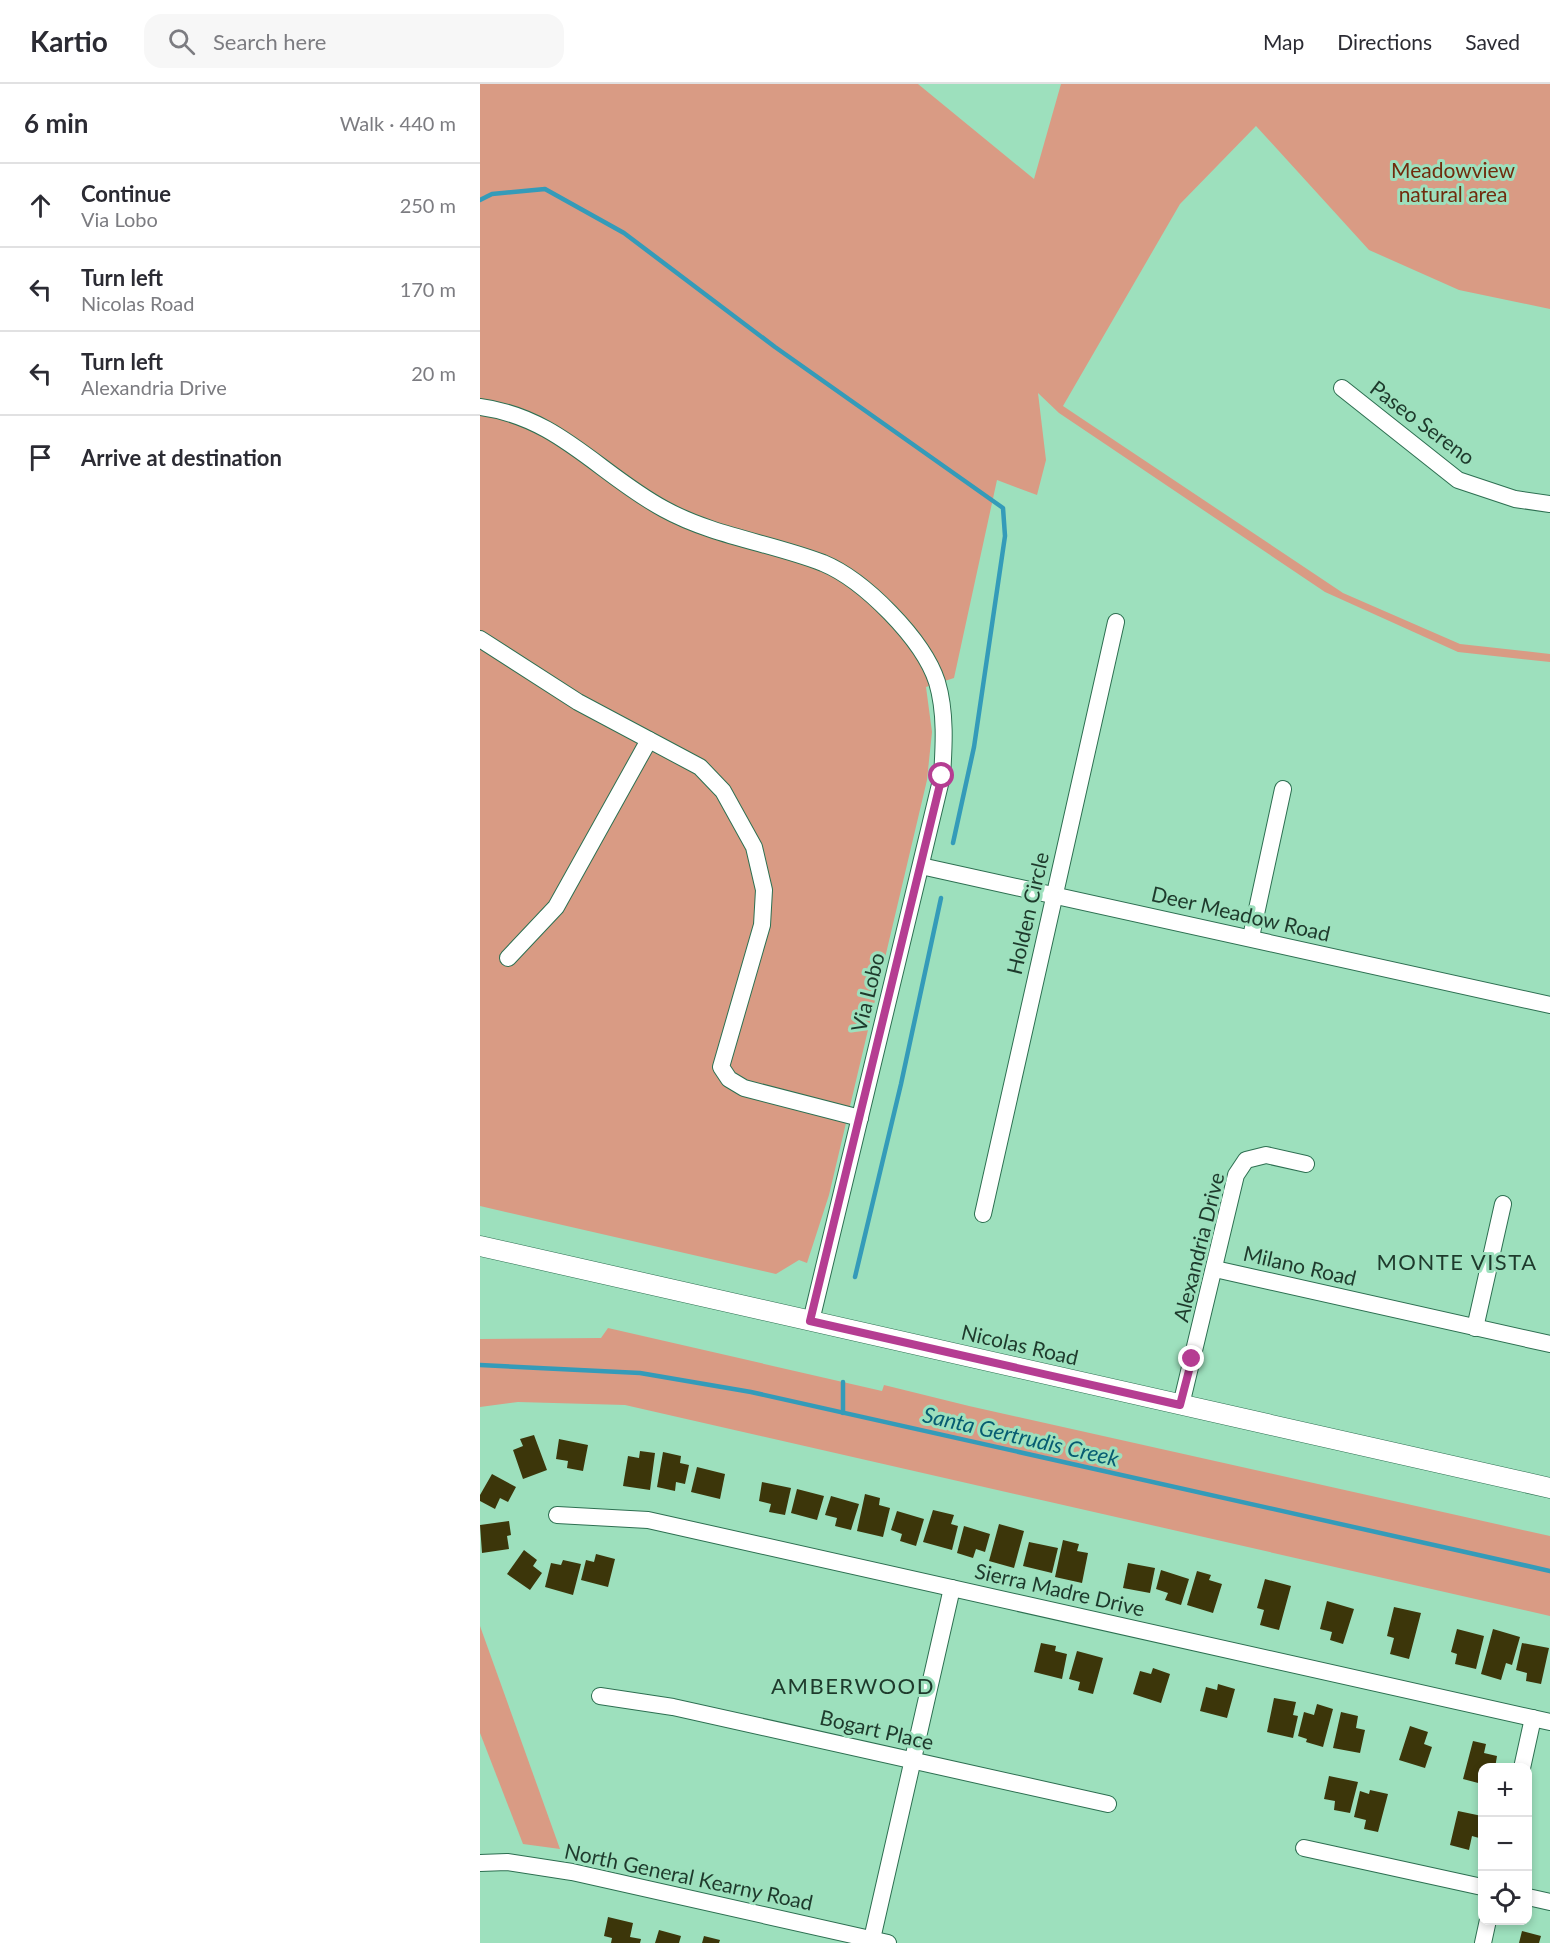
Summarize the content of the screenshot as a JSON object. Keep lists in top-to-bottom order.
{
  "streets": {
    "main road": ["Nicolas Road"],
    "street": [
      "Paseo Sereno",
      "Holden Circle",
      "Deer Meadow Road",
      "Via Lobo",
      "Alexandria Drive",
      "Milano Road",
      "Sierra Madre Drive",
      "Bogart Place",
      "North General Kearny Road"
    ]
  },
  "crossings": [
    ["Holden Circle", "Deer Meadow Road"],
    ["Deer Meadow Road", "Via Lobo"],
    ["Via Lobo", "Nicolas Road"],
    ["Alexandria Drive", "Milano Road"],
    ["Alexandria Drive", "Nicolas Road"]
  ],
  "districts": ["MONTE VISTA", "AMBERWOOD"],
  "water": ["Santa Gertrudis Creek"],
  "parks": ["Meadowview natural area"],
  "page": {
    "header": "Kartio",
    "search": "Search here",
    "nav": ["Map", "Directions", "Saved"],
    "heading": ["6 min", "Walk · 440 m"],
    "list": [
      ["Continue", "Via Lobo", "250 m"],
      ["Turn left", "Nicolas Road", "170 m"],
      ["Turn left", "Alexandria Drive", "20 m"],
      "Arrive at destination"
    ],
    "map_buttons": ["+", "−"]
  }
}
